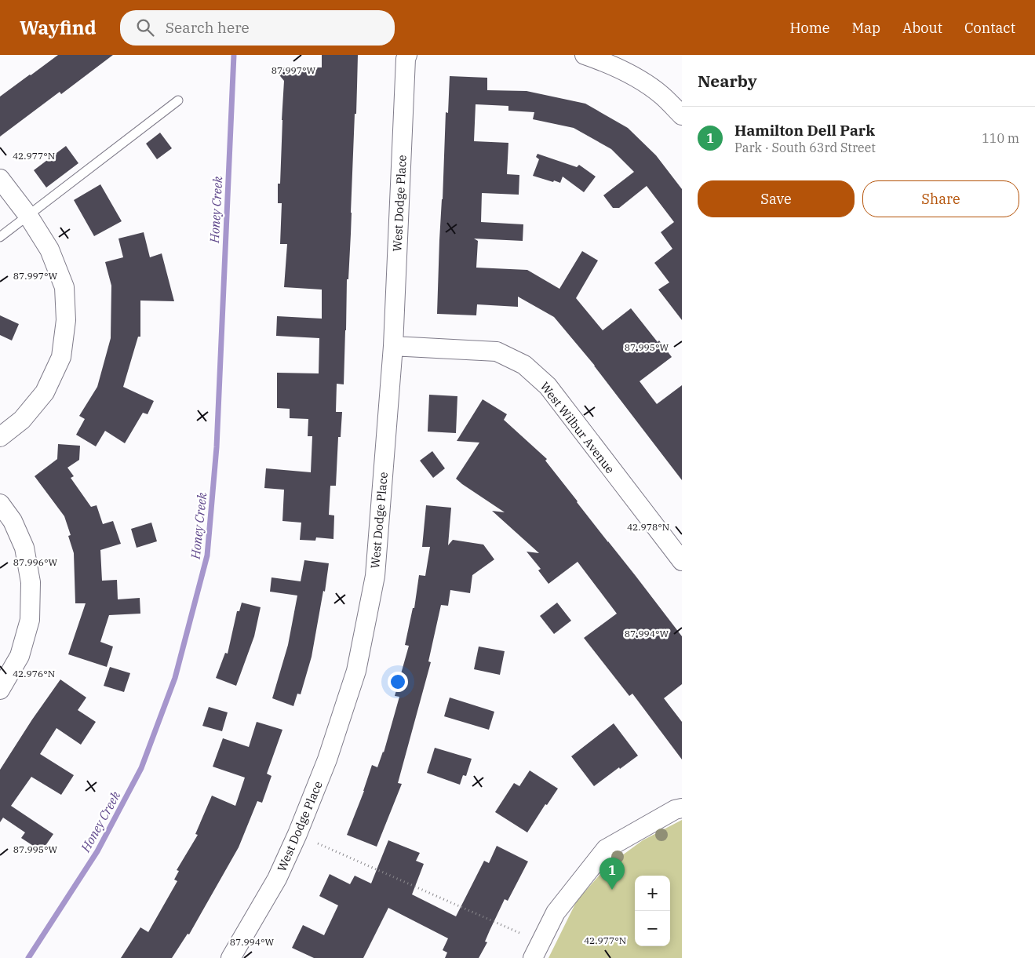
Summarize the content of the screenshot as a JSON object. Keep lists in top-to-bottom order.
{
  "streets": {
    "street": ["West Dodge Place", "West Wilbur Avenue"]
  },
  "crossings": [
    ["West Dodge Place", "West Wilbur Avenue"]
  ],
  "water": ["Honey Creek"],
  "page": {
    "header": "Wayfind",
    "search": "Search here",
    "nav": [
      "Home",
      "Map",
      "About",
      "Contact"
    ],
    "heading": "Nearby",
    "list": [
      {
        "mark": "1",
        "name": "Hamilton Dell Park",
        "note": "Park · South 63rd Street",
        "value": "110 m"
      }
    ],
    "buttons": ["Save", "Share"],
    "pins": "1",
    "map_buttons": ["+", "−"]
  },
  "coordinates": [
    "87.997°W",
    "42.977°N",
    "87.995°W",
    "42.978°N",
    "87.996°W",
    "87.994°W",
    "42.976°N"
  ]
}
